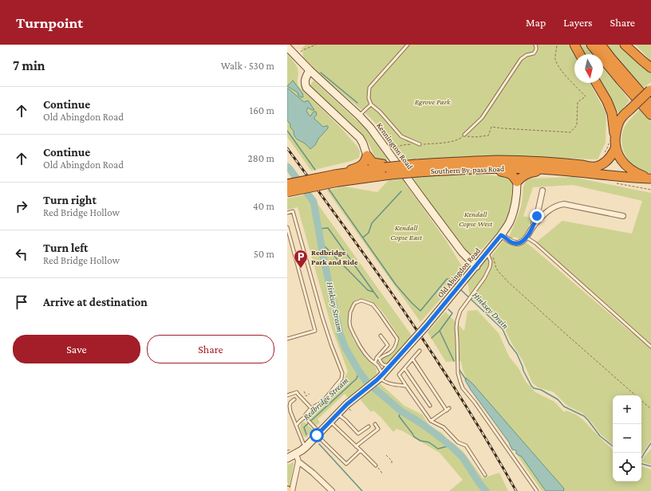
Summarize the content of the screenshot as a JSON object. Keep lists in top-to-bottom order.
{
  "streets": {
    "highway": ["Southern By-pass Road"],
    "street": ["Kennington Road", "Old Abingdon Road"]
  },
  "crossings": [
    ["Kennington Road", "Old Abingdon Road"]
  ],
  "water": ["Hinksey Stream", "Hinksey Drain", "Redbridge Stream"],
  "parks": ["Egrove Park", "Kendall Copse West", "Kendall Copse East"],
  "places": {
    "parking": ["Redbridge Park and Ride"]
  },
  "north": "bottom",
  "page": {
    "header": "Turnpoint",
    "nav": ["Map", "Layers", "Share"],
    "heading": ["7 min", "Walk · 530 m"],
    "list": [
      ["Continue", "Old Abingdon Road", "160 m"],
      ["Continue", "Old Abingdon Road", "280 m"],
      ["Turn right", "Red Bridge Hollow", "40 m"],
      ["Turn left", "Red Bridge Hollow", "50 m"],
      "Arrive at destination"
    ],
    "buttons": ["Save", "Share"],
    "map_buttons": ["+", "−"]
  }
}
